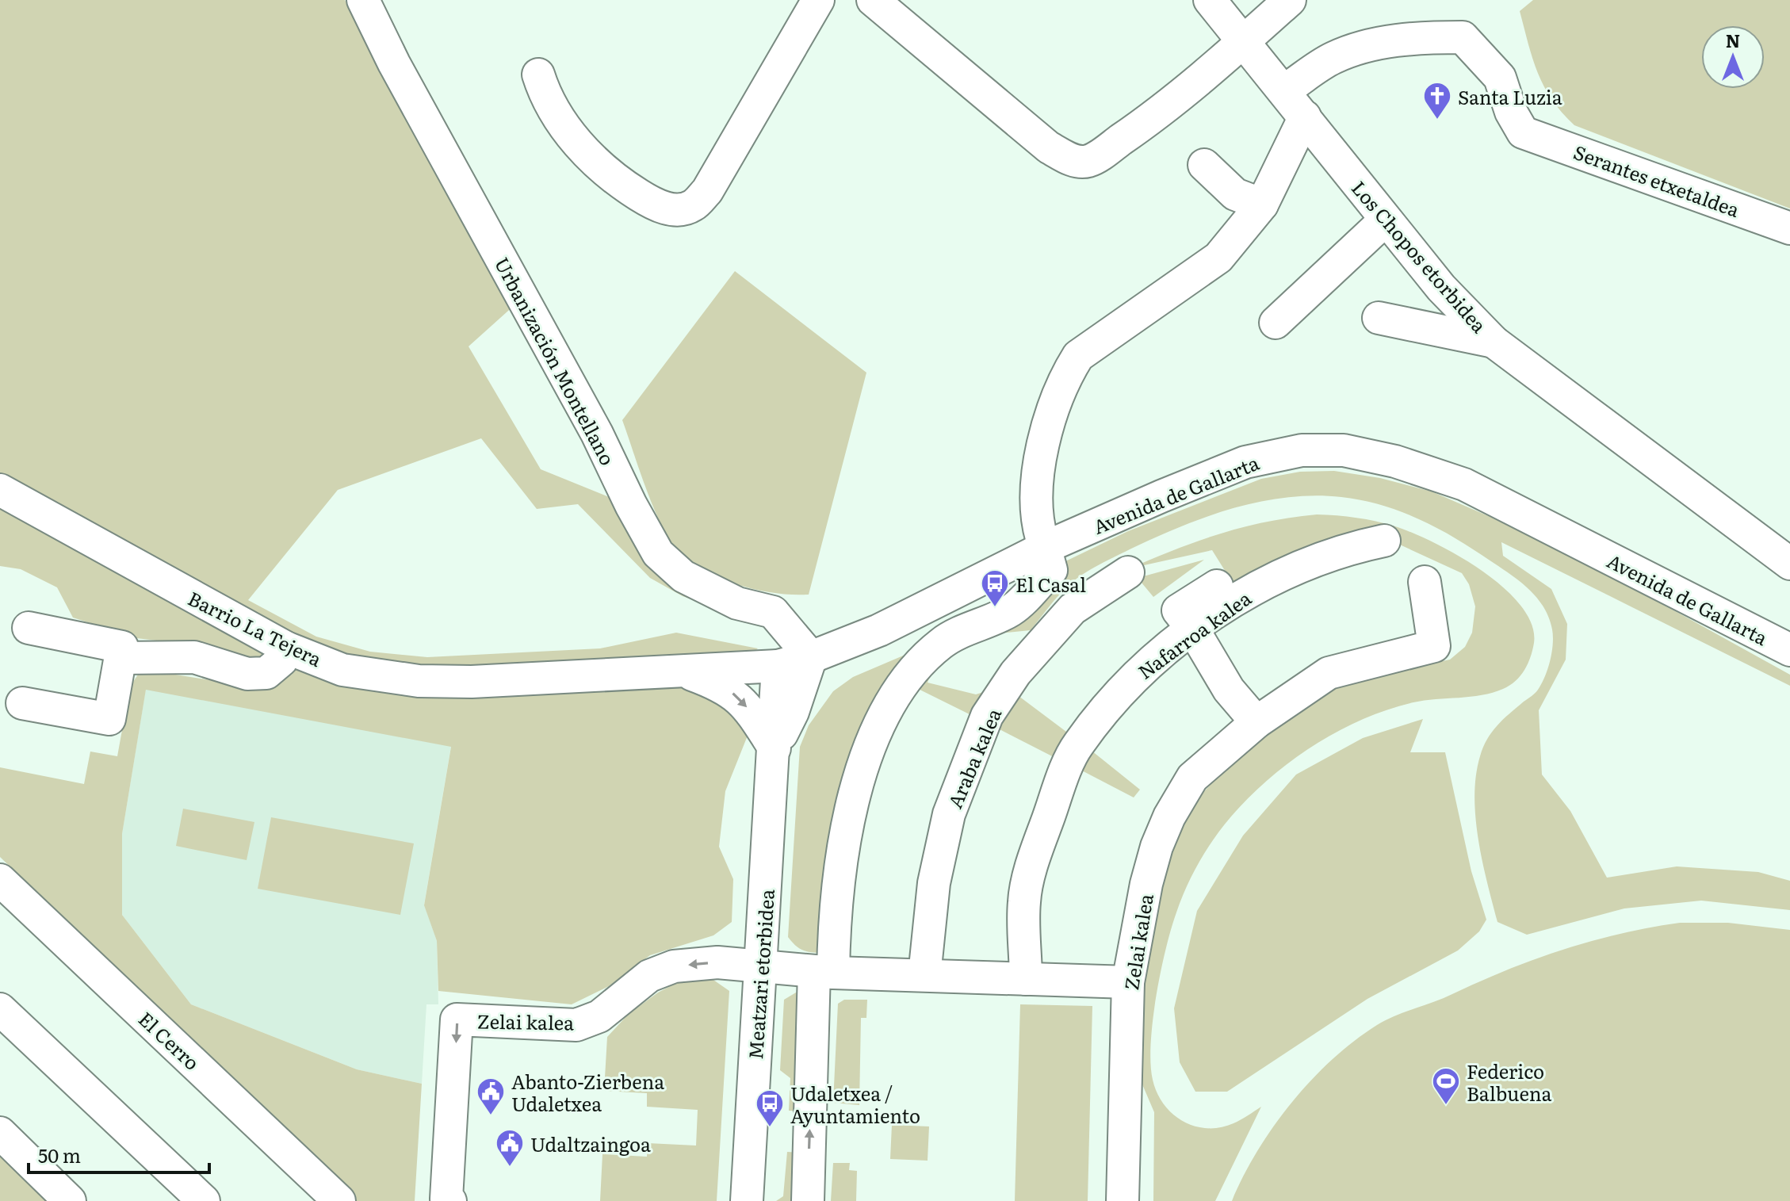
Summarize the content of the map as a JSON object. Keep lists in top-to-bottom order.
{
  "streets": {
    "street": [
      "Serantes etxetaldea",
      "Los Chopos etorbidea",
      "Urbanización Montellano",
      "Avenida de Gallarta",
      "Barrio La Tejera",
      "Nafarroa kalea",
      "Araba kalea",
      "Zelai kalea",
      "Meatzari etorbidea",
      "El Cerro"
    ]
  },
  "crossings": [
    ["Serantes etxetaldea", "Los Chopos etorbidea"],
    ["Urbanización Montellano", "Avenida de Gallarta"],
    ["Urbanización Montellano", "Meatzari etorbidea"],
    ["Avenida de Gallarta", "Barrio La Tejera"],
    ["Avenida de Gallarta", "Meatzari etorbidea"],
    ["Barrio La Tejera", "Meatzari etorbidea"],
    ["Zelai kalea", "Meatzari etorbidea"]
  ],
  "places": {
    "church": ["Santa Luzia"],
    "bus stop": ["El Casal", "Udaletxea / Ayuntamiento"],
    "sports": ["Federico Balbuena"],
    "public building": ["Abanto-Zierbena Udaletxea", "Udaltzaingoa"]
  },
  "scale_bar": "50 m",
  "north": "top"
}
